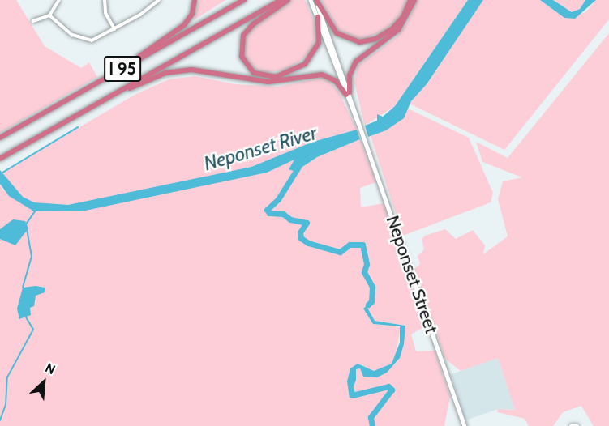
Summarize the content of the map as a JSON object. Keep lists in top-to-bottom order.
{
  "streets": {
    "highway": ["I 95"],
    "main road": ["Neponset Street"]
  },
  "water": ["Neponset River"],
  "north": "top right"
}
